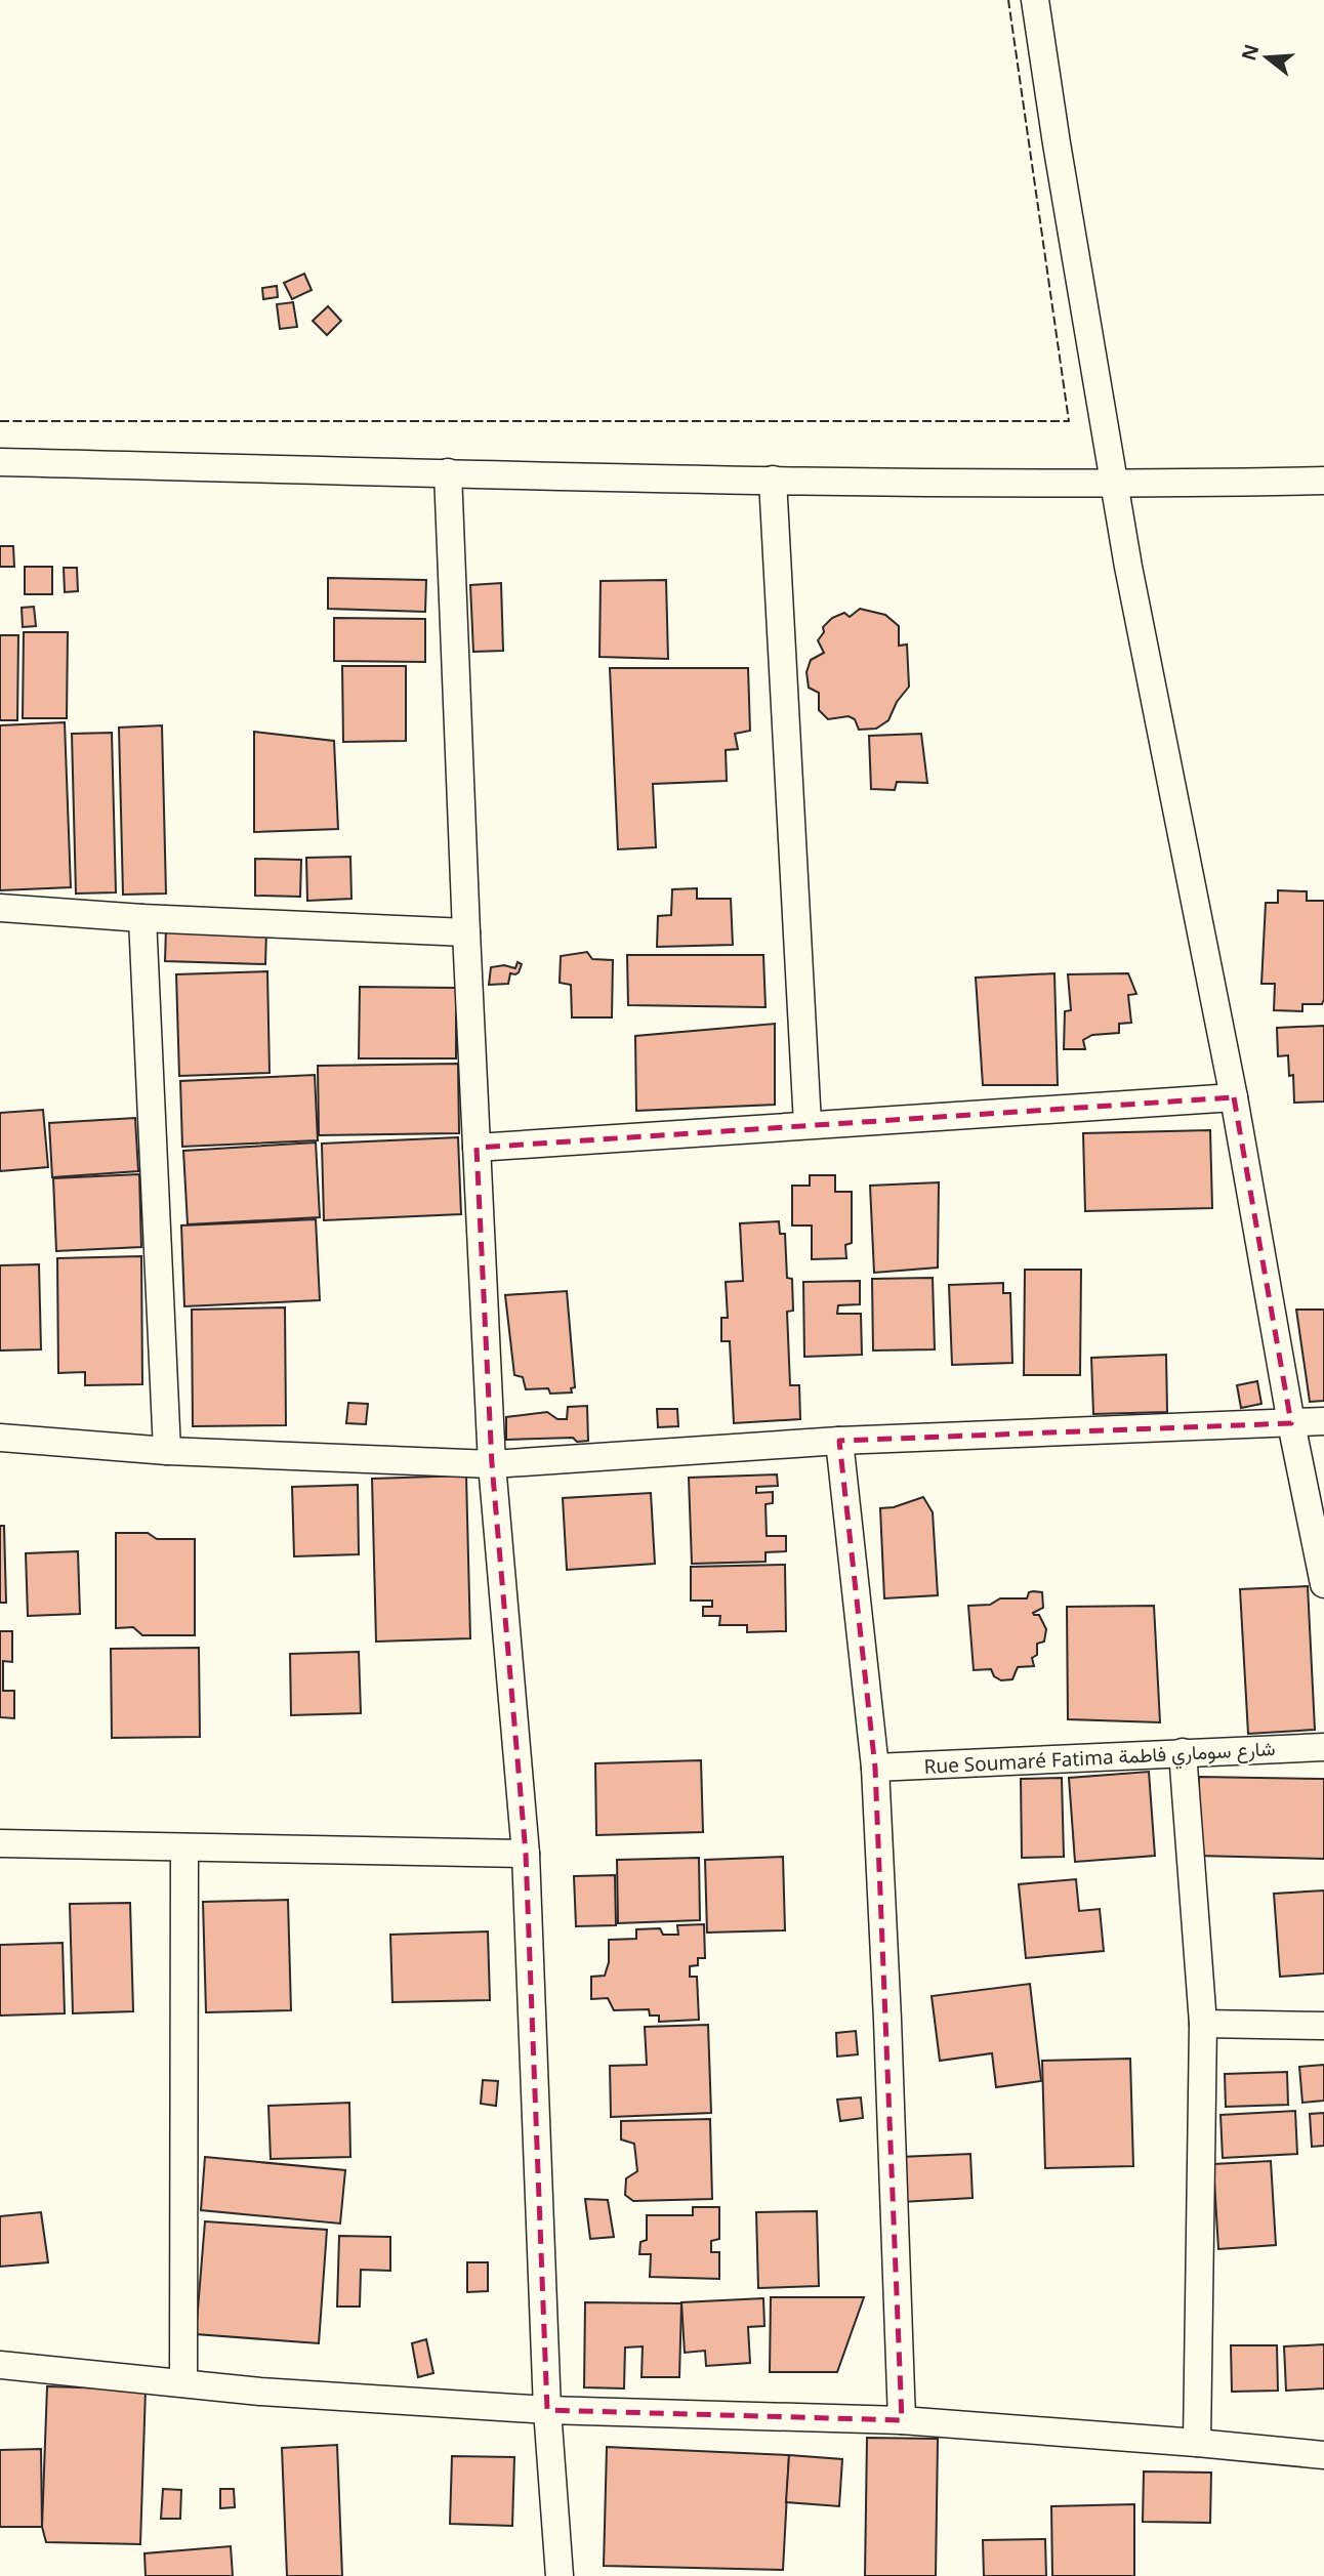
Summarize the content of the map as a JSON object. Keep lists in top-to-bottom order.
{
  "streets": {
    "street": ["Rue Soumaré Fatima شارع سوماري فاطمة"]
  },
  "north": "left"
}
